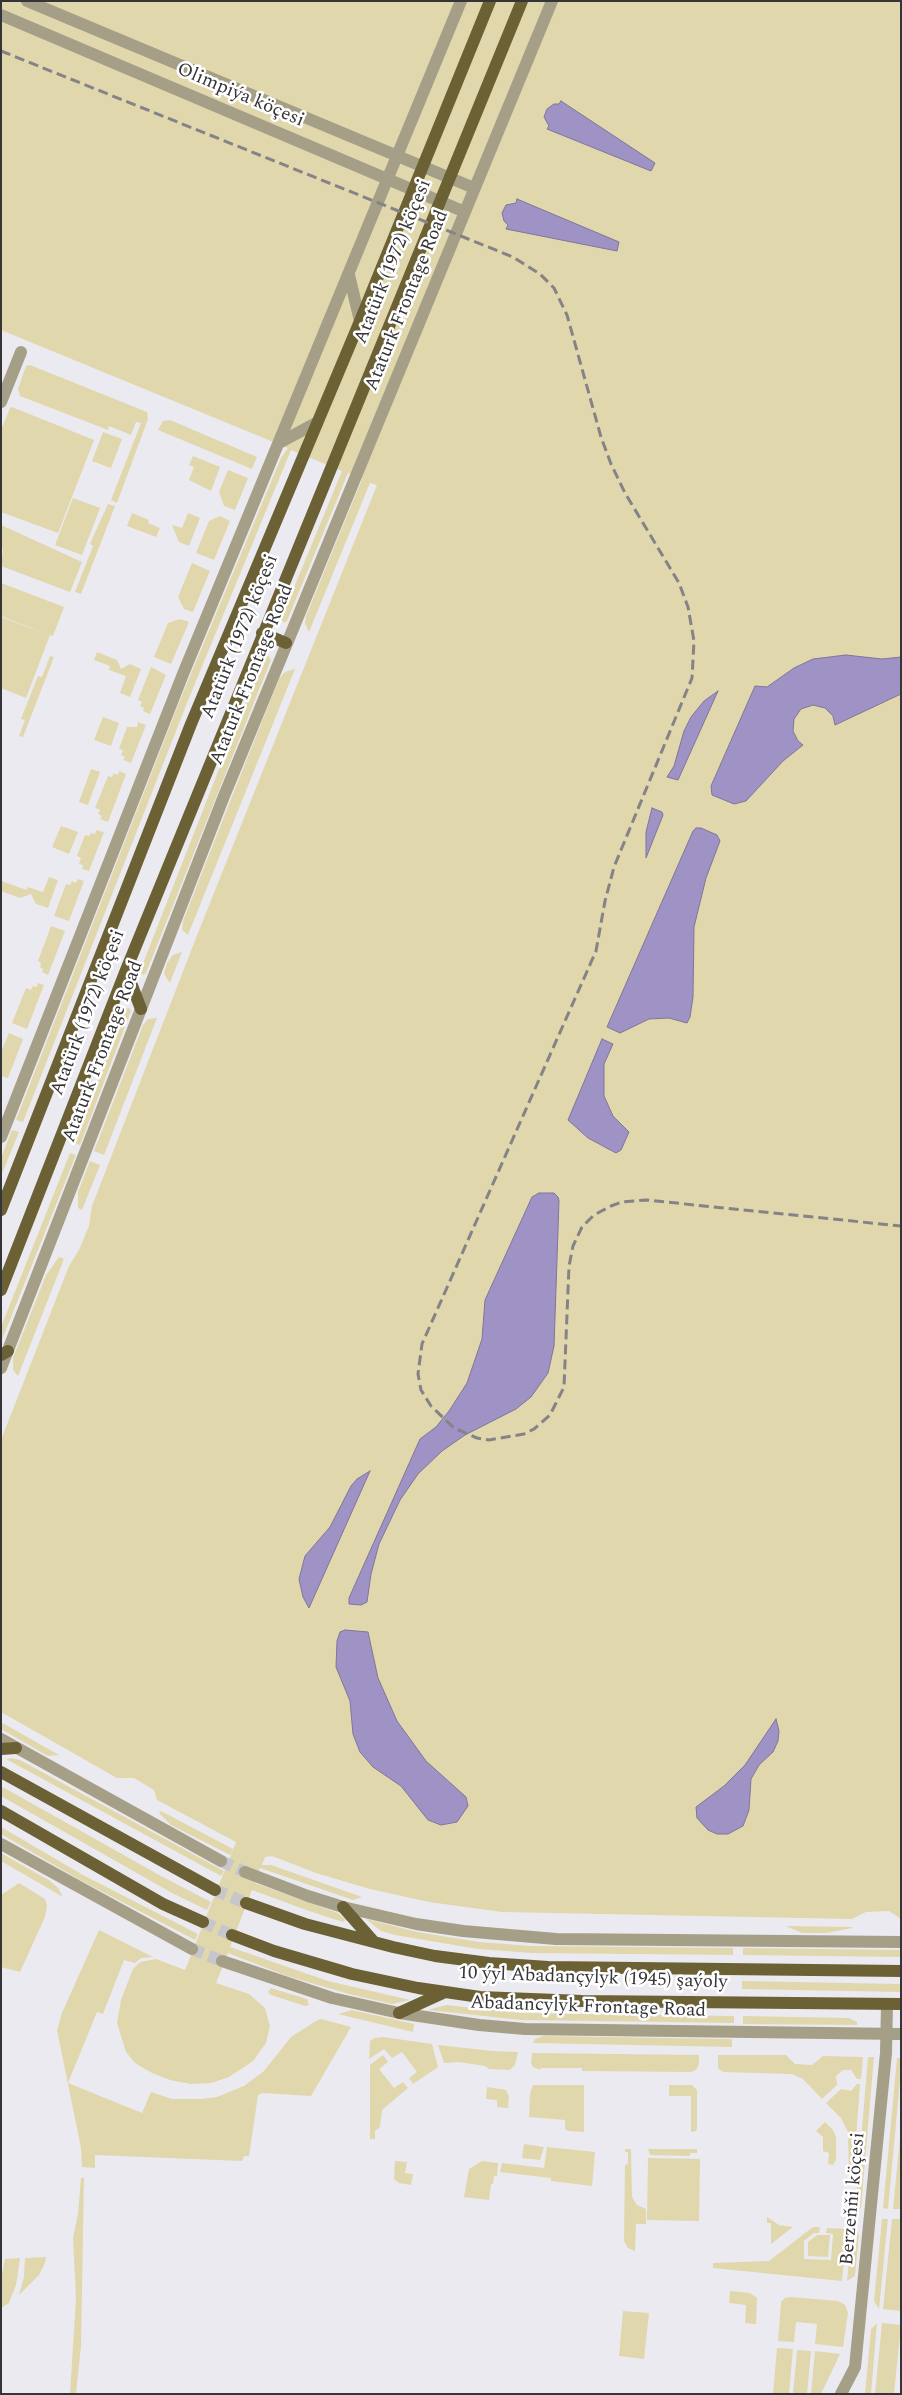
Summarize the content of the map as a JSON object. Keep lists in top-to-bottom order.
{
  "streets": {
    "main road": ["Atatürk (1972) köçesi", "10 ýyl Abadançylyk (1945) şaýoly"],
    "street": [
      "Olimpiýa köçesi",
      "Ataturk Frontage Road",
      "Abadancylyk Frontage Road",
      "Berzeňňi köçesi"
    ]
  },
  "crossings": [
    ["Olimpiýa köçesi", "Atatürk (1972) köçesi"],
    ["Olimpiýa köçesi", "Ataturk Frontage Road"],
    ["10 ýyl Abadançylyk (1945) şaýoly", "Berzeňňi köçesi"],
    ["Abadancylyk Frontage Road", "Berzeňňi köçesi"]
  ]
}
